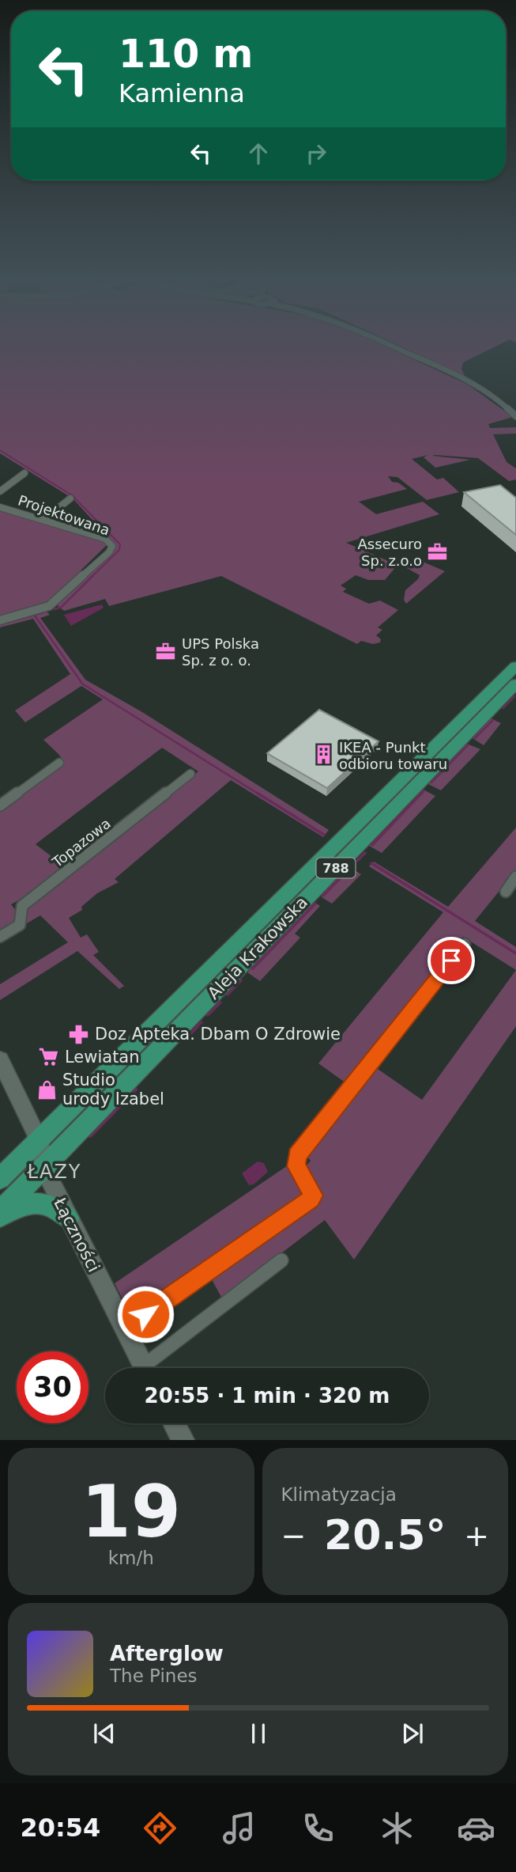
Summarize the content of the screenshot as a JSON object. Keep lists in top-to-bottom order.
{
  "streets": {
    "main road": ["788", "Aleja Krakowska"],
    "street": ["Projektowana", "Topazowa", "Łączności"]
  },
  "crossings": [
    ["Aleja Krakowska", "Łączności"]
  ],
  "districts": ["ŁAZY"],
  "places": {
    "office": ["Assecuro Sp. z.o.o", "UPS Polska Sp. z o. o."],
    "building": ["IKEA - Punkt odbioru towaru"],
    "pharmacy": ["Doz Apteka. Dbam O Zdrowie"],
    "supermarket": ["Lewiatan"],
    "shop": ["Studio urody Izabel"]
  },
  "page": {
    "turn": ["110 m", "Kamienna"],
    "limit": "30",
    "trip": "20:55 · 1 min · 320 m",
    "tile": [
      ["19", "km/h"],
      "Klimatyzacja"
    ],
    "heat": ["−", "20.5°", "+"],
    "song": ["Afterglow", "The Pines"],
    "tabs": "20:54"
  }
}
